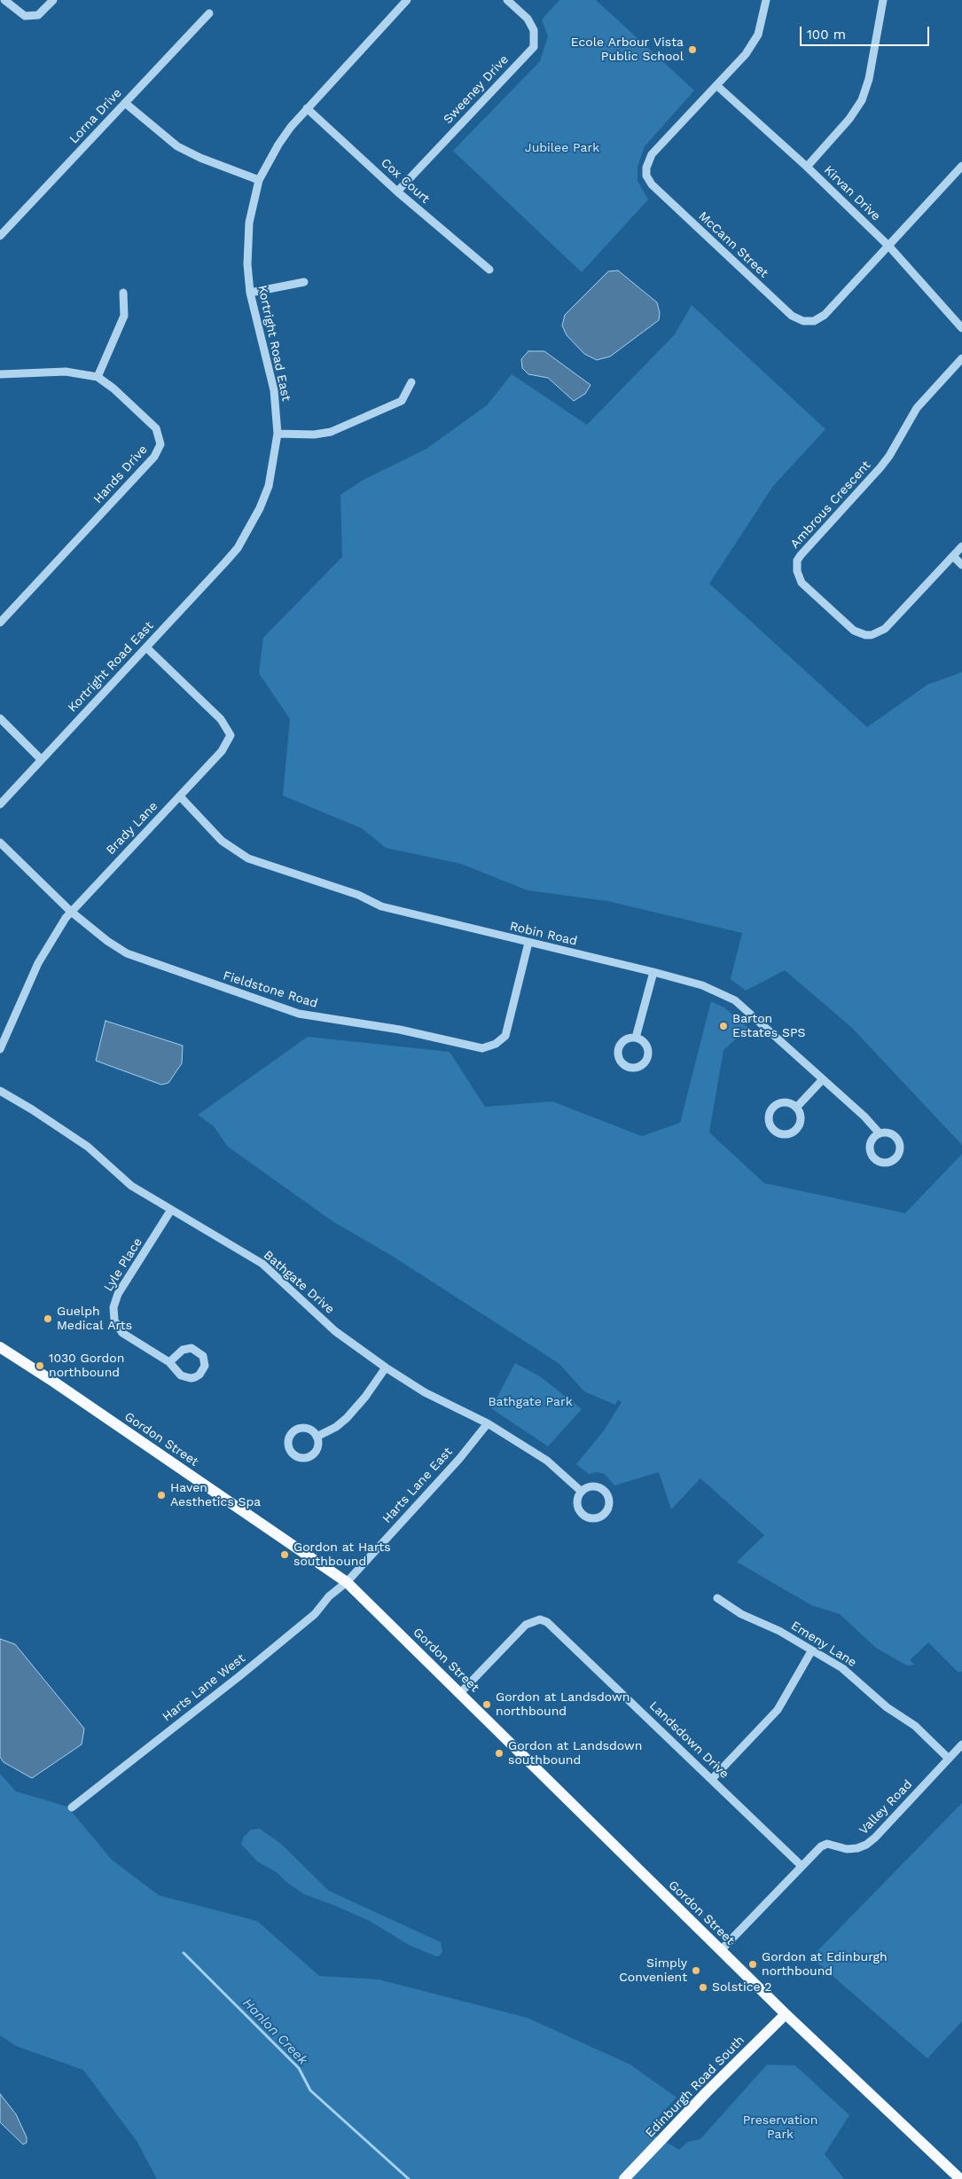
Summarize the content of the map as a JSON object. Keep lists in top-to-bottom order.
{
  "streets": {
    "main road": ["Gordon Street", "Edinburgh Road South"],
    "street": [
      "Sweeney Drive",
      "Lorna Drive",
      "Cox Court",
      "Kirvan Drive",
      "McCann Street",
      "Kortright Road East",
      "Hands Drive",
      "Ambrous Crescent",
      "Brady Lane",
      "Robin Road",
      "Fieldstone Road",
      "Lyle Place",
      "Bathgate Drive",
      "Harts Lane East",
      "Emeny Lane",
      "Harts Lane West",
      "Landsdown Drive",
      "Valley Road"
    ]
  },
  "crossings": [
    ["Sweeney Drive", "Cox Court"],
    ["Cox Court", "Kortright Road East"],
    ["Kirvan Drive", "McCann Street"],
    ["Kortright Road East", "Brady Lane"],
    ["Brady Lane", "Robin Road"],
    ["Brady Lane", "Fieldstone Road"],
    ["Robin Road", "Fieldstone Road"],
    ["Lyle Place", "Bathgate Drive"],
    ["Bathgate Drive", "Harts Lane East"],
    ["Gordon Street", "Harts Lane East"],
    ["Gordon Street", "Harts Lane West"],
    ["Gordon Street", "Landsdown Drive"],
    ["Gordon Street", "Valley Road"],
    ["Gordon Street", "Edinburgh Road South"],
    ["Harts Lane East", "Harts Lane West"],
    ["Emeny Lane", "Valley Road"],
    ["Landsdown Drive", "Valley Road"]
  ],
  "water": ["Hanlon Creek"],
  "parks": ["Jubilee Park", "Bathgate Park", "Preservation Park"],
  "places": [
    "Ecole Arbour Vista Public School",
    "Barton Estates SPS",
    "Guelph Medical Arts",
    "1030 Gordon northbound",
    "Haven Aesthetics Spa",
    "Gordon at Harts southbound",
    "Gordon at Landsdown northbound",
    "Gordon at Landsdown southbound",
    "Gordon at Edinburgh northbound",
    "Simply Convenient",
    "Solstice 2"
  ],
  "scale_bar": "100 m"
}
